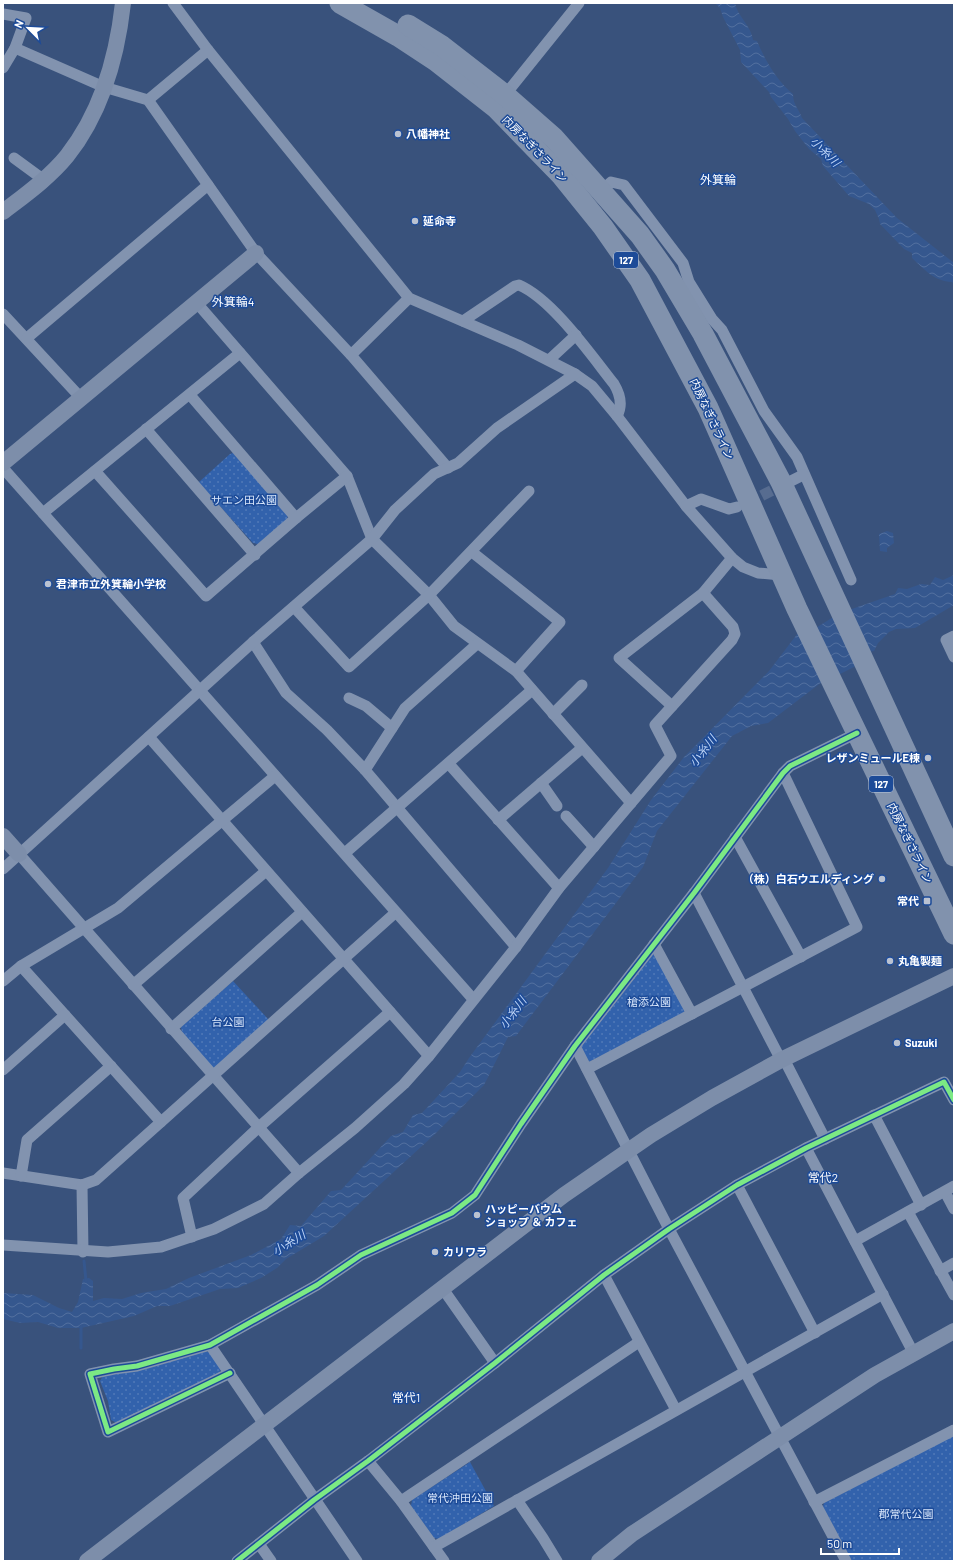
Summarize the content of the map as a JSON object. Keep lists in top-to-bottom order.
{
  "streets": {
    "highway": ["内房なぎさライン", "127"]
  },
  "districts": [
    "外箕輪",
    "外箕輪4",
    "常代2",
    "常代1"
  ],
  "water": ["小糸川"],
  "parks": [
    "サエン田公園",
    "槍添公園",
    "台公園",
    "常代沖田公園",
    "郡常代公園"
  ],
  "places": {
    "other": [
      "八幡神社",
      "延命寺",
      "君津市立外箕輪小学校",
      "レザンミュールE棟",
      "（株）白石ウエルディング",
      "丸亀製麺",
      "Suzuki",
      "ハッピーバウム ショップ ＆ カフェ",
      "カリワラ"
    ],
    "transit": ["常代"]
  },
  "scale_bar": "50 m",
  "north": "top left"
}
